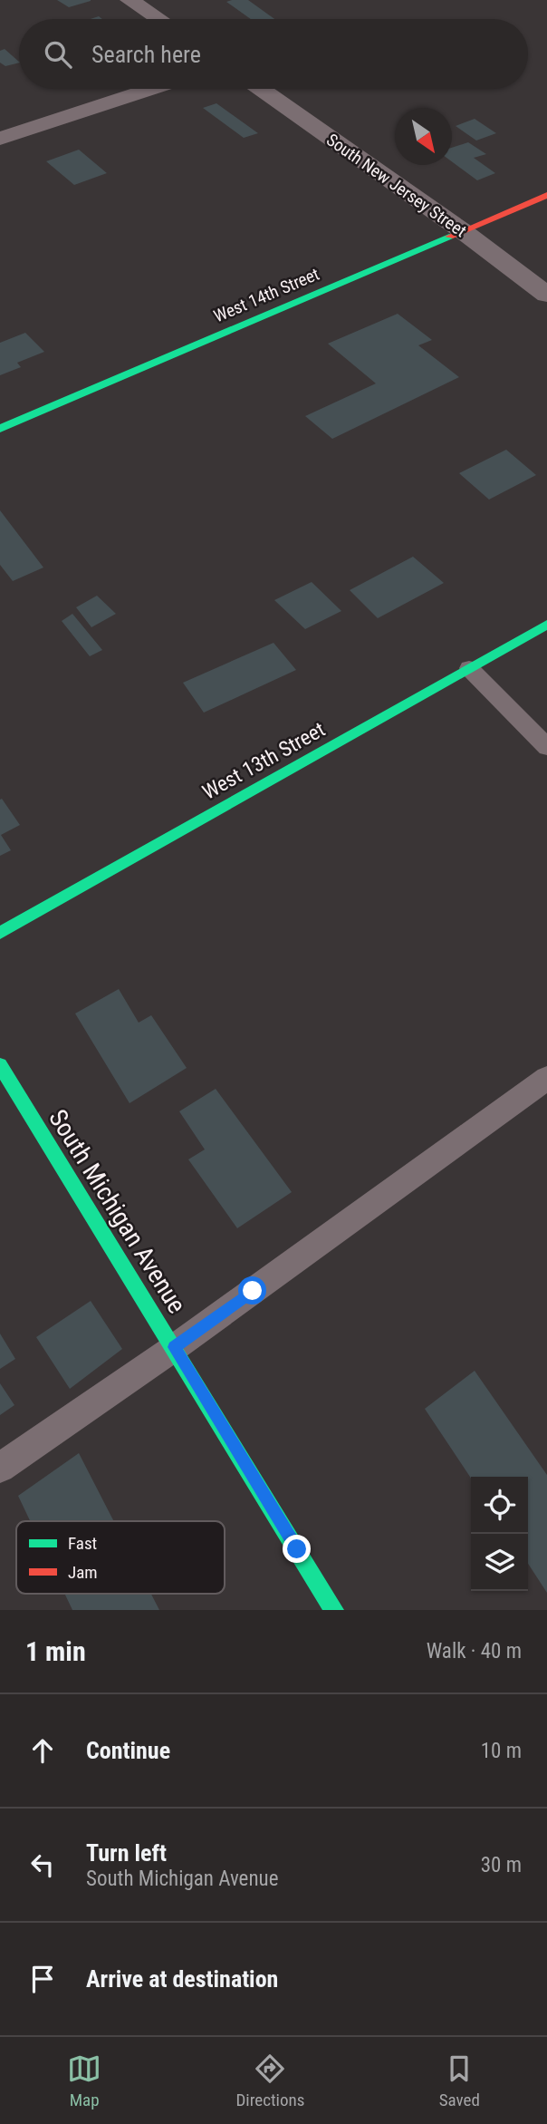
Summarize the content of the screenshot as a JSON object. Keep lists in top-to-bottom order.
{
  "streets": {
    "street": [
      "South New Jersey Street",
      "West 14th Street",
      "West 13th Street",
      "South Michigan Avenue"
    ]
  },
  "crossings": [
    ["South New Jersey Street", "West 14th Street"]
  ],
  "legend": ["Fast", "Jam"],
  "north": "bottom right",
  "page": {
    "search": "Search here",
    "heading": ["1 min", "Walk · 40 m"],
    "list": [
      ["Continue", "10 m"],
      ["Turn left", "South Michigan Avenue", "30 m"],
      "Arrive at destination"
    ],
    "nav": ["Map", "Directions", "Saved"]
  }
}
